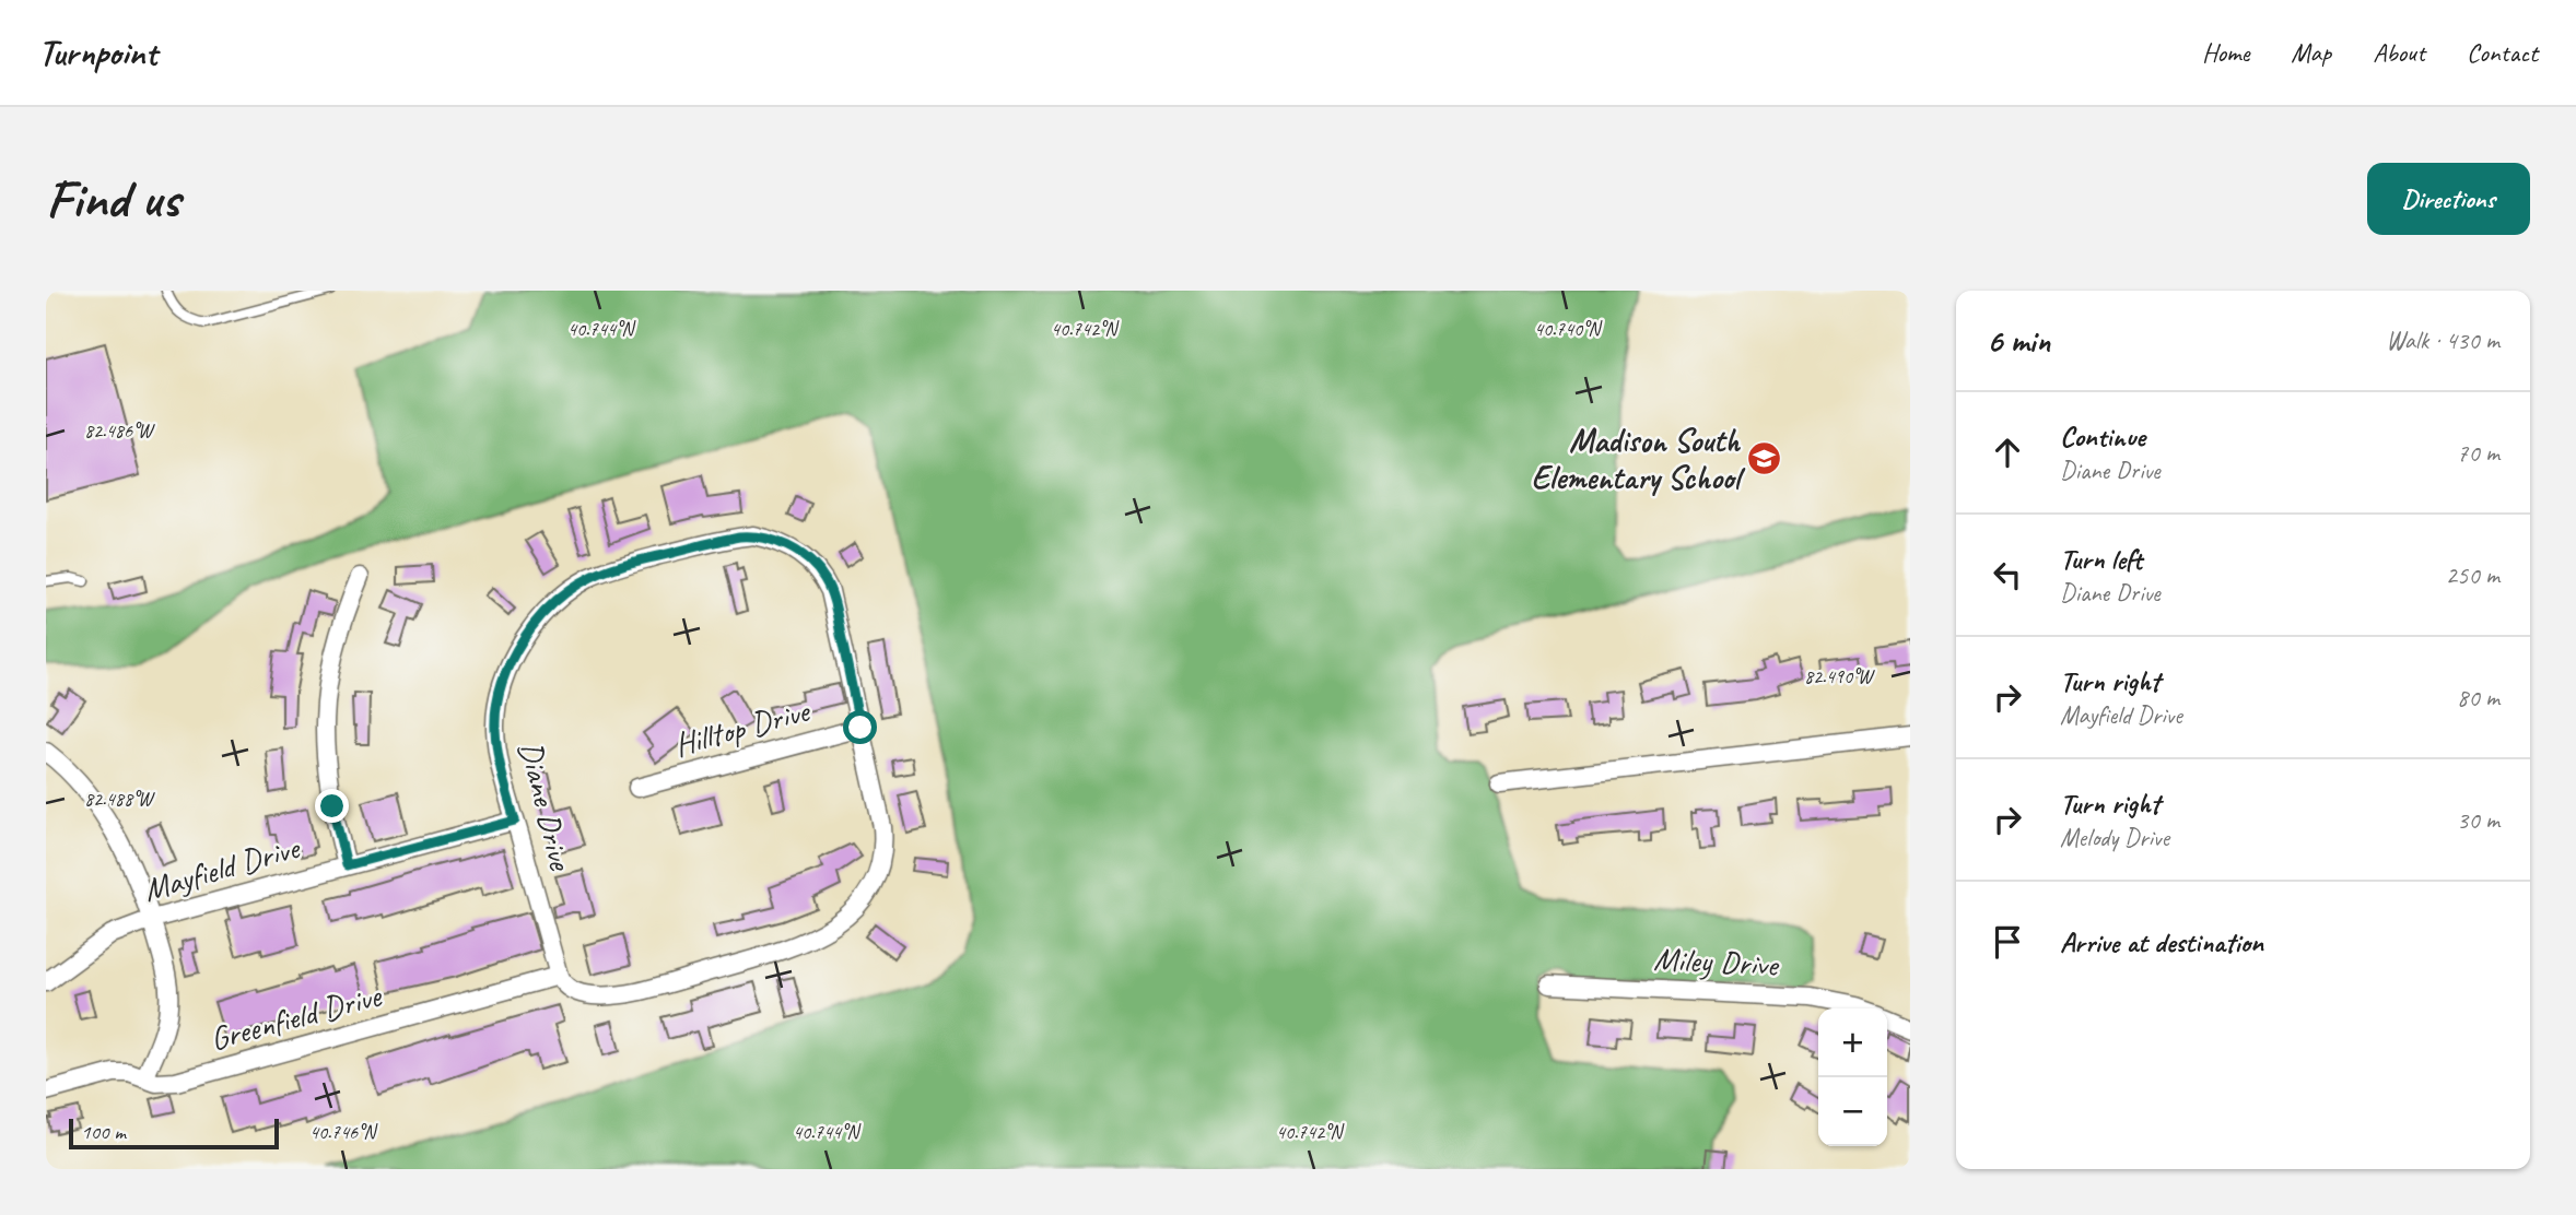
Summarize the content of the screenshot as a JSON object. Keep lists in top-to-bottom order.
{
  "streets": {
    "street": [
      "Hilltop Drive",
      "Diane Drive",
      "Mayfield Drive",
      "Miley Drive",
      "Greenfield Drive"
    ]
  },
  "crossings": [
    ["Hilltop Drive", "Diane Drive"],
    ["Diane Drive", "Mayfield Drive"],
    ["Diane Drive", "Greenfield Drive"]
  ],
  "places": {
    "school or university": ["Madison South Elementary School"]
  },
  "scale_bar": "100 m",
  "page": {
    "header": "Turnpoint",
    "nav": [
      "Home",
      "Map",
      "About",
      "Contact"
    ],
    "buttons": "Directions",
    "title": "Find us",
    "heading": ["6 min", "Walk · 430 m"],
    "list": [
      ["Continue", "Diane Drive", "70 m"],
      ["Turn left", "Diane Drive", "250 m"],
      ["Turn right", "Mayfield Drive", "80 m"],
      ["Turn right", "Melody Drive", "30 m"],
      "Arrive at destination"
    ],
    "map_buttons": ["+", "−"],
    "scale": "100 m"
  },
  "coordinates": [
    "40.744°N",
    "40.742°N",
    "40.740°N",
    "82.486°W",
    "82.490°W",
    "82.488°W",
    "40.746°N"
  ]
}
